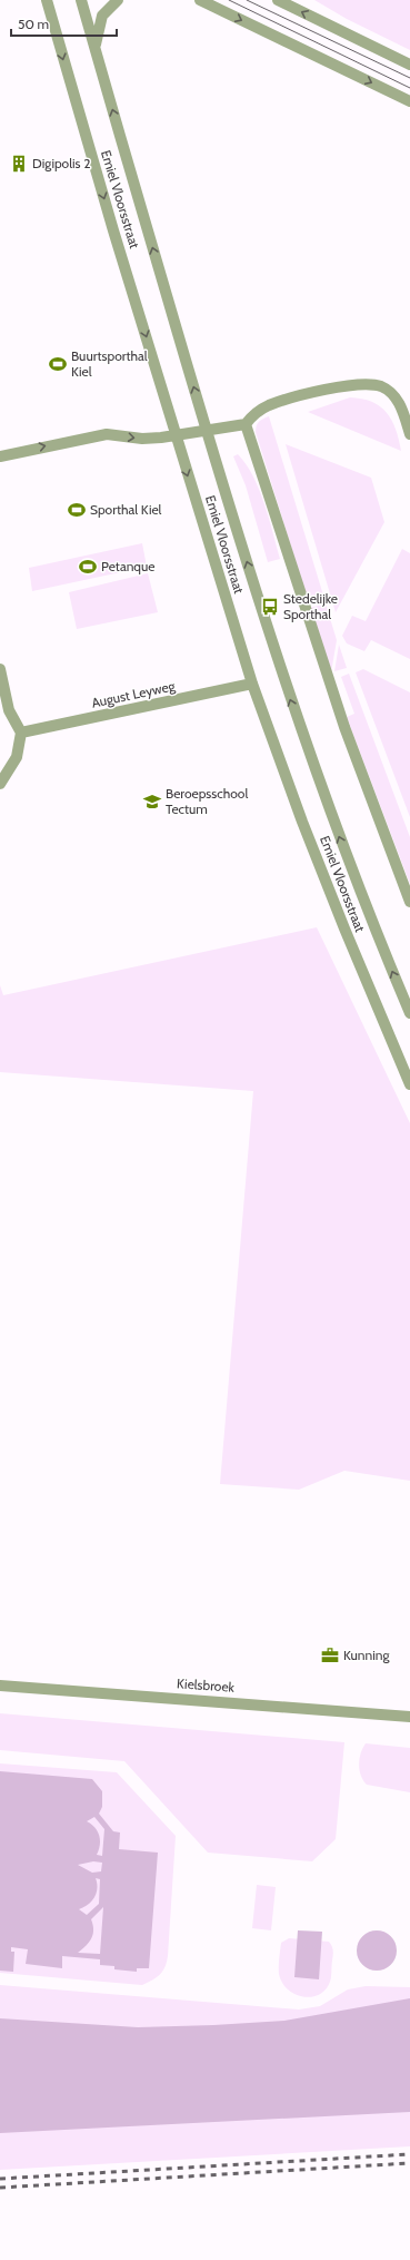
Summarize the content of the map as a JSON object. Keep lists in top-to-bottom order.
{
  "streets": {
    "street": ["Emiel Vloorsstraat", "August Leyweg", "Kielsbroek"]
  },
  "crossings": [
    ["Emiel Vloorsstraat", "August Leyweg"]
  ],
  "places": {
    "building": ["Digipolis 2"],
    "sports": ["Buurtsporthal Kiel", "Sporthal Kiel", "Petanque"],
    "bus stop": ["Stedelijke Sporthal"],
    "school or university": ["Beroepsschool Tectum"],
    "office": ["Kunning"]
  },
  "scale_bar": "50 m"
}
